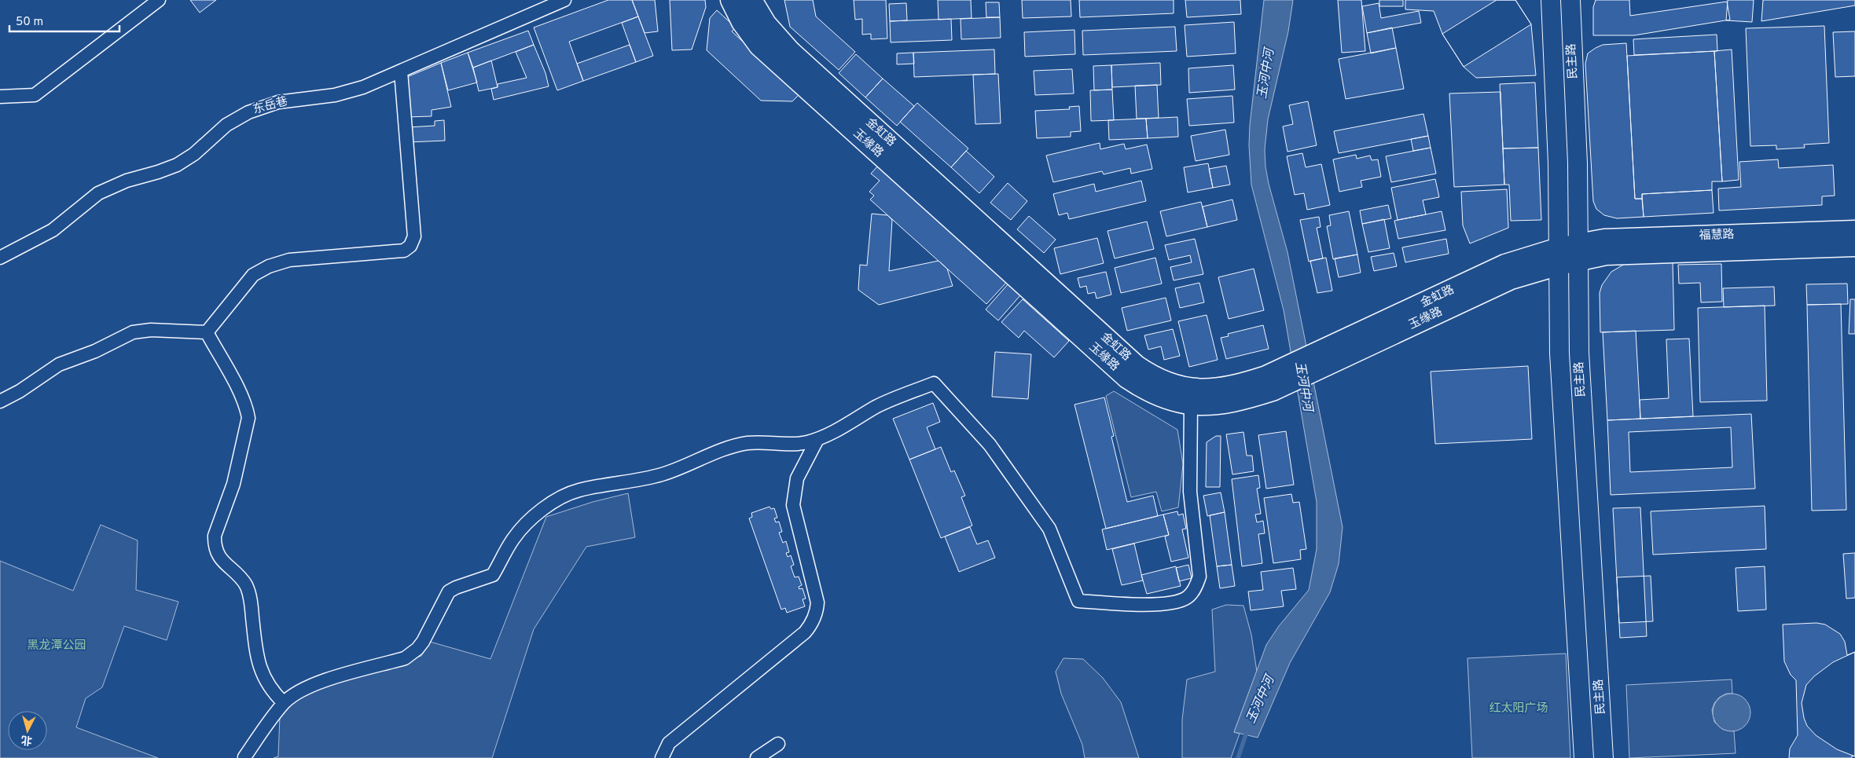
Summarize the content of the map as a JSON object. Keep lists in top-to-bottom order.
{
  "streets": {
    "main road": [
      "民主路",
      "金虹路",
      "玉缘路",
      "福慧路"
    ],
    "street": ["东岳巷"]
  },
  "crossings": [
    ["民主路", "金虹路"],
    ["民主路", "福慧路"],
    ["金虹路", "玉缘路"],
    ["金虹路", "福慧路"]
  ],
  "water": ["玉河中河"],
  "parks": ["黑龙潭公园", "红太阳广场"],
  "scale_bar": "50 m",
  "north": "bottom"
}
